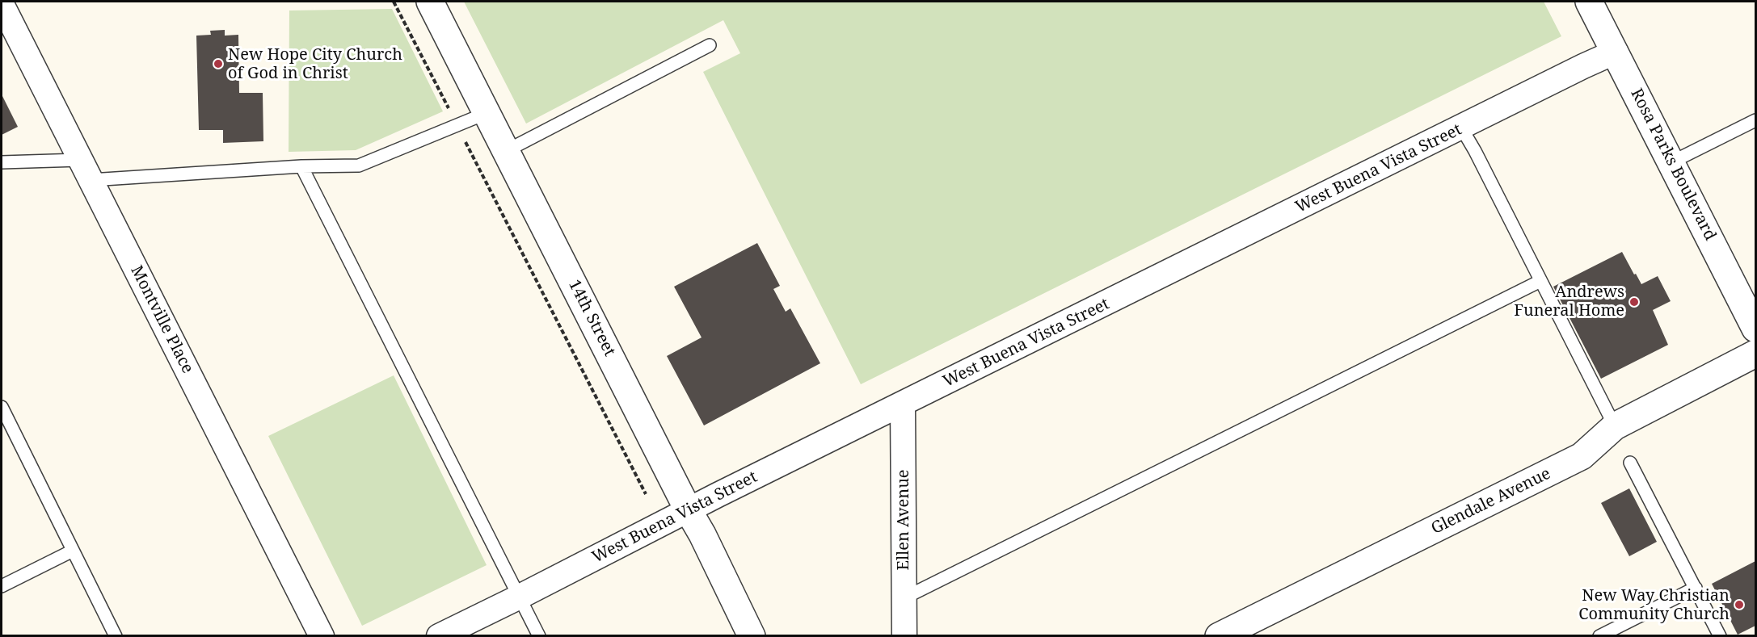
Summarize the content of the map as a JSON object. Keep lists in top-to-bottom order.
{
  "streets": {
    "street": [
      "Rosa Parks Boulevard",
      "West Buena Vista Street",
      "14th Street",
      "Montville Place",
      "Glendale Avenue",
      "Ellen Avenue"
    ]
  },
  "crossings": [
    ["Rosa Parks Boulevard", "West Buena Vista Street"],
    ["West Buena Vista Street", "14th Street"],
    ["West Buena Vista Street", "Ellen Avenue"]
  ],
  "places": ["New Hope City Church of God in Christ", "Andrews Funeral Home", "New Way Christian Community Church"]
}
